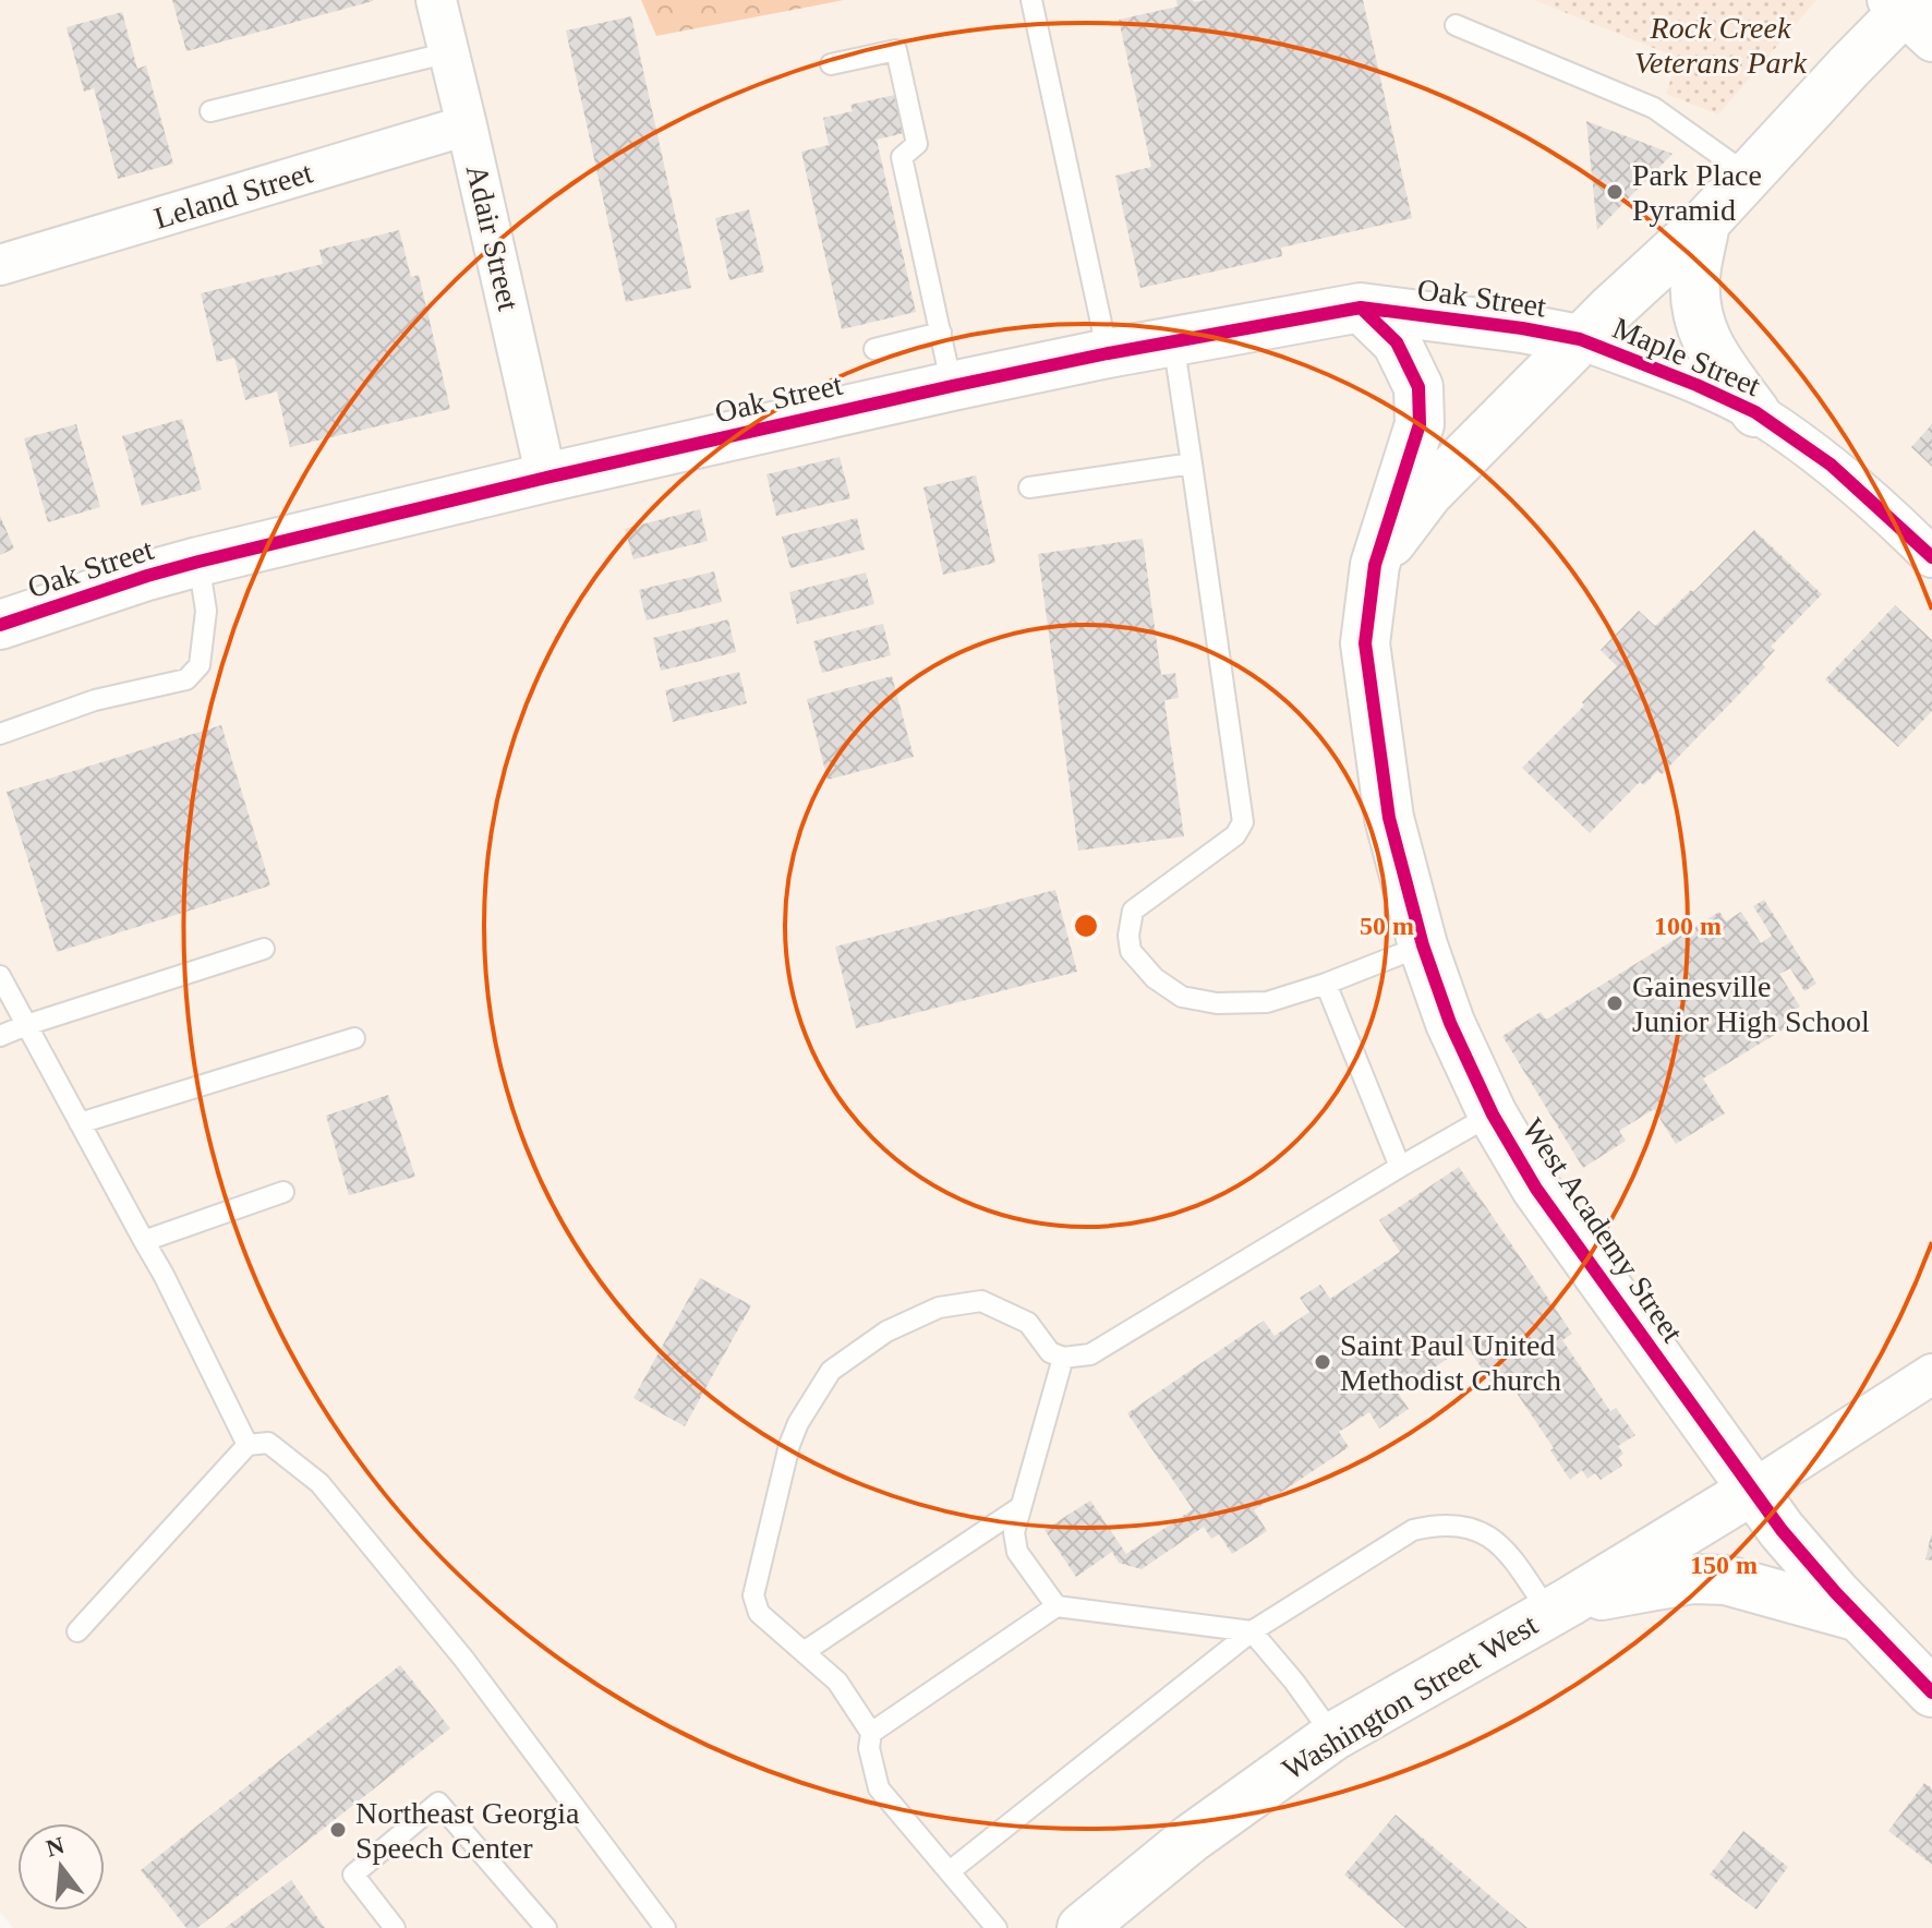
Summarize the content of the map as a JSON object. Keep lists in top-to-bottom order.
{
  "streets": {
    "street": [
      "Leland Street",
      "Adair Street",
      "Oak Street",
      "Maple Street",
      "West Academy Street",
      "Washington Street West"
    ]
  },
  "crossings": [
    ["Leland Street", "Adair Street"],
    ["Adair Street", "Oak Street"],
    ["Oak Street", "Maple Street"],
    ["Oak Street", "West Academy Street"],
    ["West Academy Street", "Washington Street West"]
  ],
  "parks": ["Rock Creek Veterans Park"],
  "places": [
    "Park Place Pyramid",
    "Gainesville Junior High School",
    "Saint Paul United Methodist Church",
    "Northeast Georgia Speech Center"
  ],
  "north": "top",
  "rings": ["50 m", "100 m", "150 m"]
}
